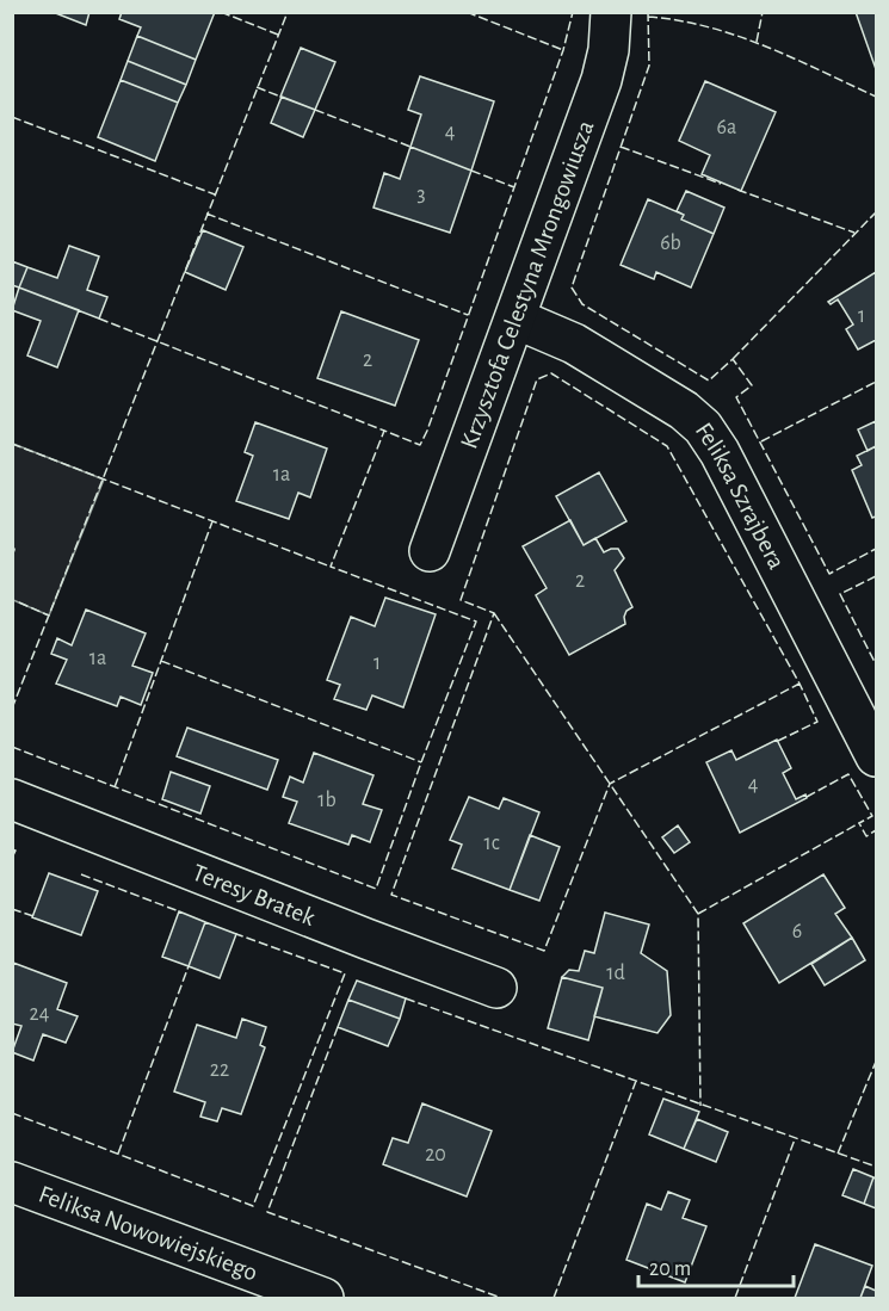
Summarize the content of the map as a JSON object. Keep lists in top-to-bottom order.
{
  "streets": {
    "street": [
      "Krzysztofa Celestyna Mrongowiusza",
      "Feliksa Szrajbera",
      "Teresy Bratek",
      "Feliksa Nowowiejskiego"
    ]
  },
  "crossings": [
    ["Krzysztofa Celestyna Mrongowiusza", "Feliksa Szrajbera"]
  ],
  "house_numbers": [
    "6a",
    "4",
    "3",
    "6b",
    "1",
    "2",
    "1a",
    "2",
    "1a",
    "1",
    "4",
    "1b",
    "1c",
    "6",
    "1d",
    "24",
    "22",
    "20"
  ],
  "scale_bar": "20 m"
}
